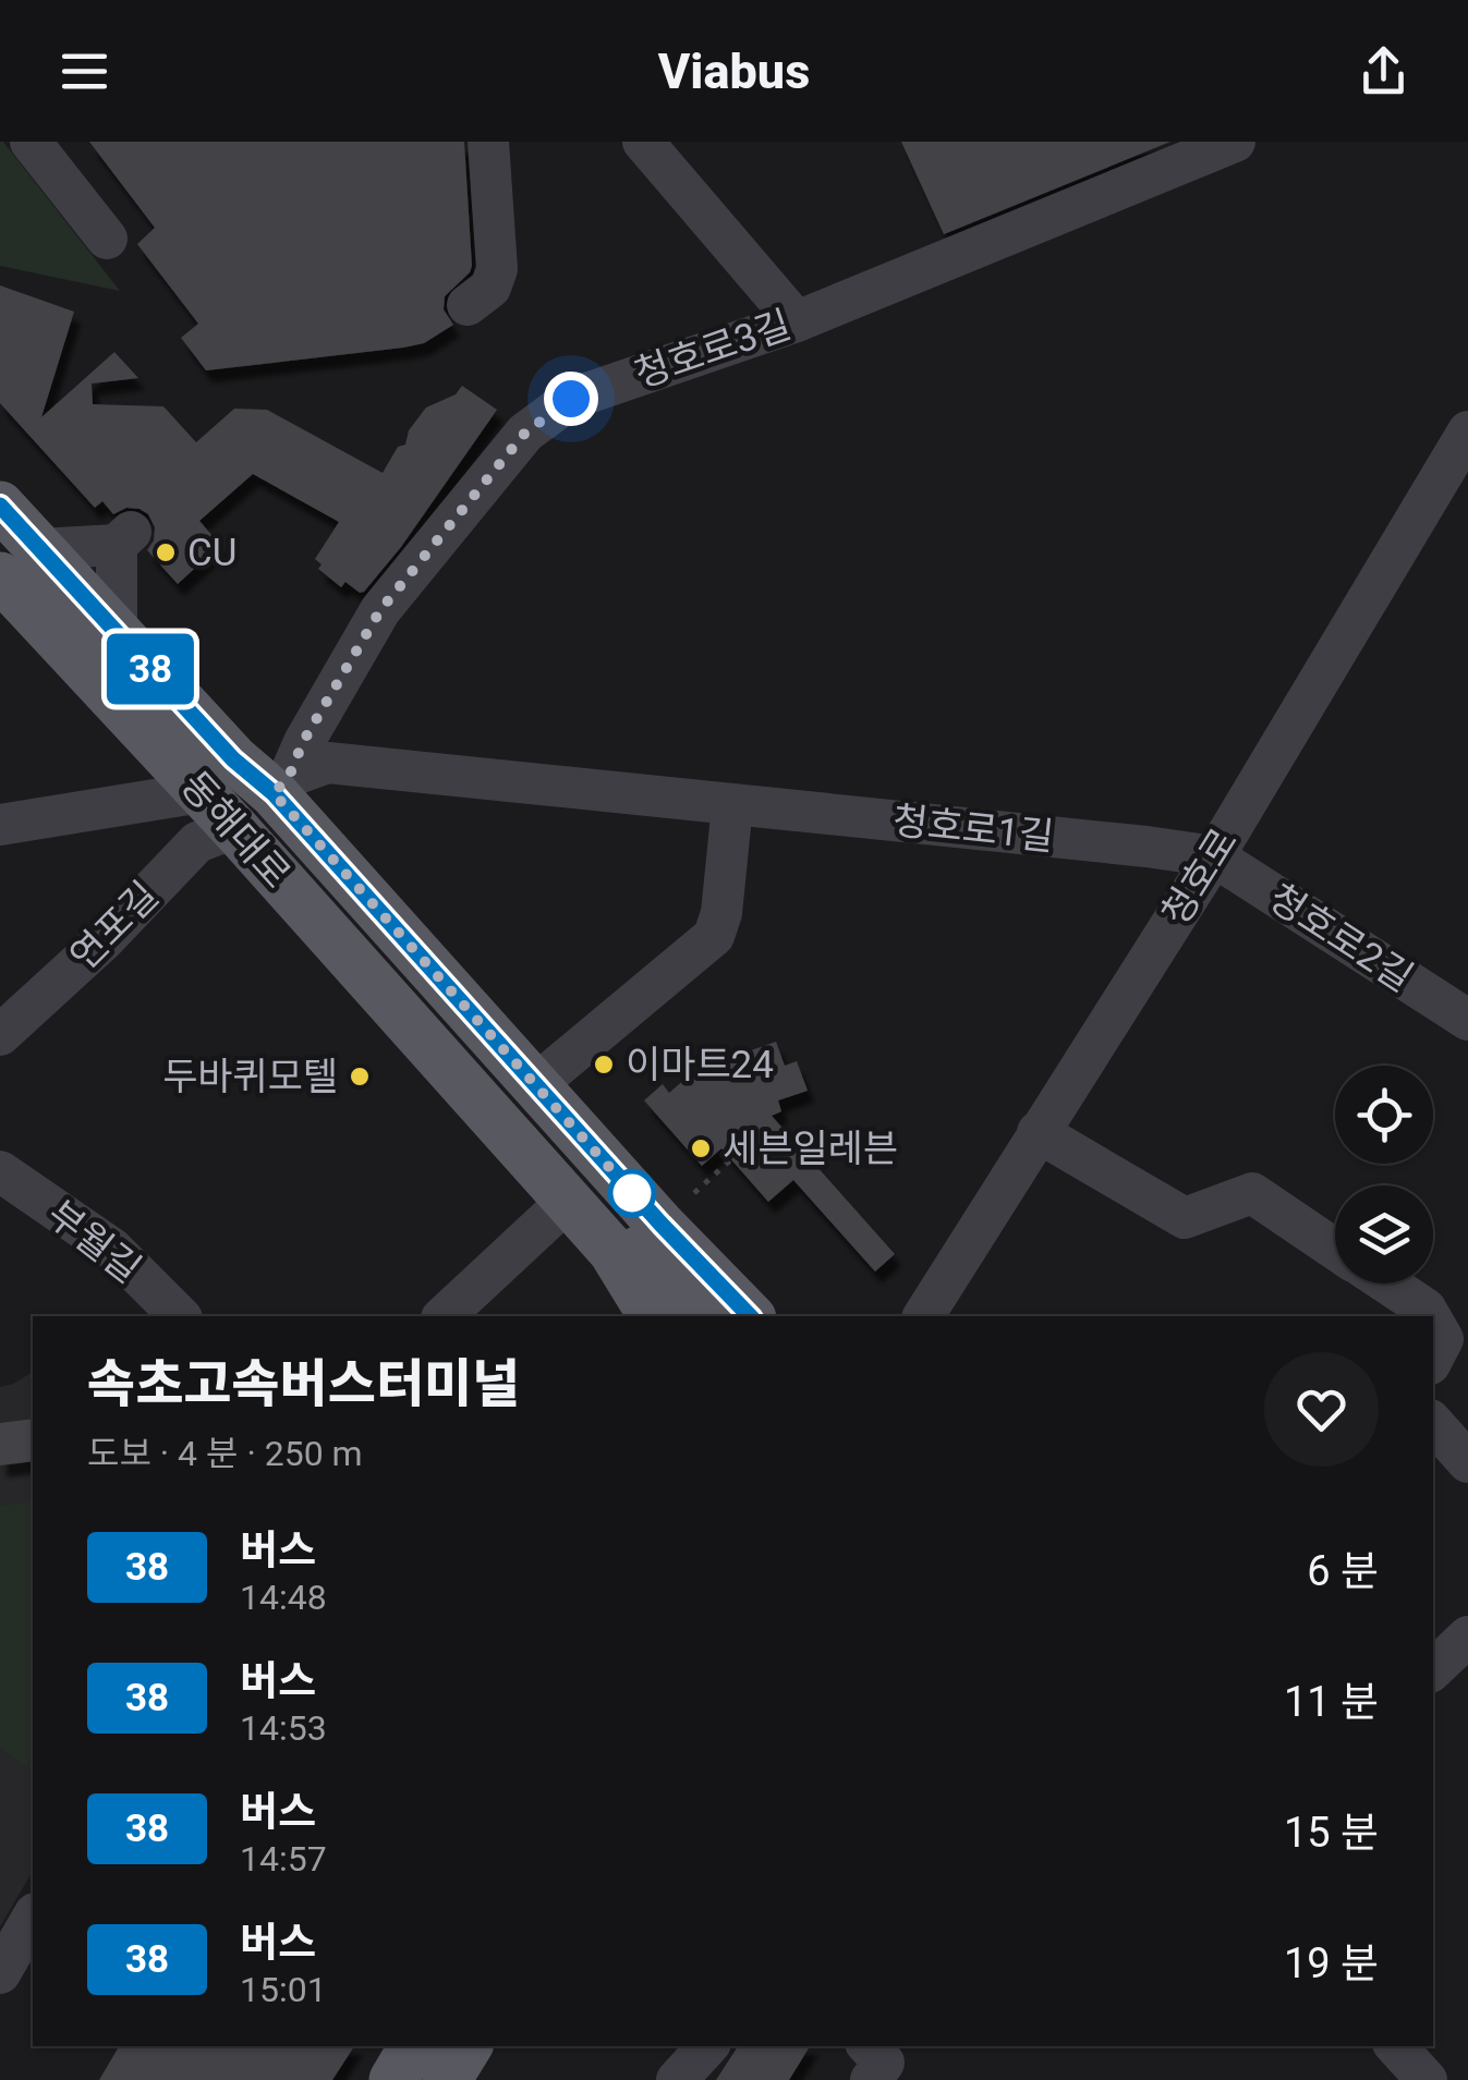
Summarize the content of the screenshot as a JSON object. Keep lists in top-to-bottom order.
{
  "streets": {
    "main road": ["동해대로"],
    "street": [
      "청호로3길",
      "청호로1길",
      "청호로",
      "연포길",
      "청호로2길",
      "부월길"
    ]
  },
  "crossings": [
    ["청호로3길", "청호로1길"],
    ["청호로3길", "동해대로"],
    ["청호로1길", "동해대로"],
    ["청호로1길", "청호로"],
    ["청호로1길", "청호로2길"],
    ["동해대로", "연포길"],
    ["청호로", "청호로2길"]
  ],
  "places": [
    "CU",
    "이마트24",
    "두바퀴모텔",
    "세븐일레븐"
  ],
  "lines": ["bus line 38"],
  "page": {
    "header": "Viabus",
    "on_map": "38",
    "heading": ["속초고속버스터미널", "도보 · 4 분 · 250 m"],
    "list": [
      {
        "mark": "38",
        "name": "버스",
        "note": "14:48",
        "value": "6 분"
      },
      {
        "mark": "38",
        "name": "버스",
        "note": "14:53",
        "value": "11 분"
      },
      {
        "mark": "38",
        "name": "버스",
        "note": "14:57",
        "value": "15 분"
      },
      {
        "mark": "38",
        "name": "버스",
        "note": "15:01",
        "value": "19 분"
      }
    ]
  }
}
